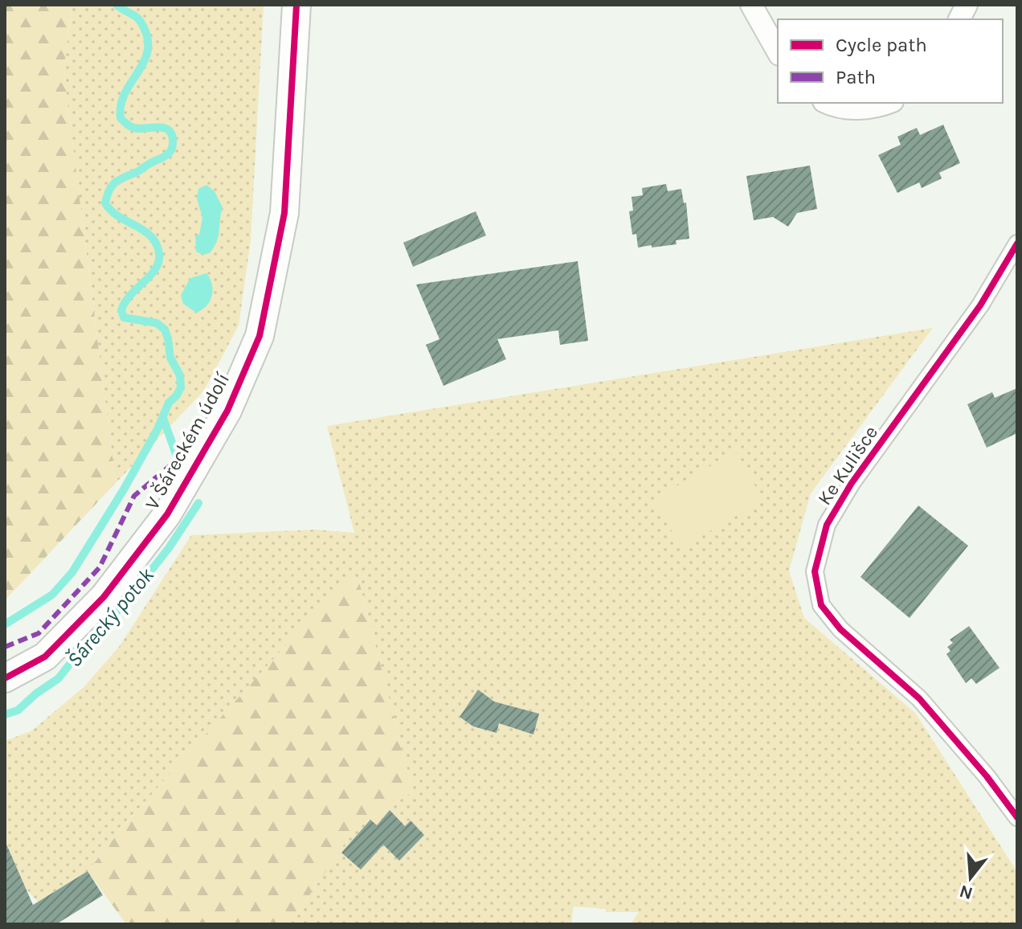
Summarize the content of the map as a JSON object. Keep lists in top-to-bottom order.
{
  "streets": {
    "street": ["V Šáreckém údolí", "Ke Kulišce"]
  },
  "water": ["Šárecký potok"],
  "legend": ["Cycle path", "Path"],
  "north": "bottom"
}
